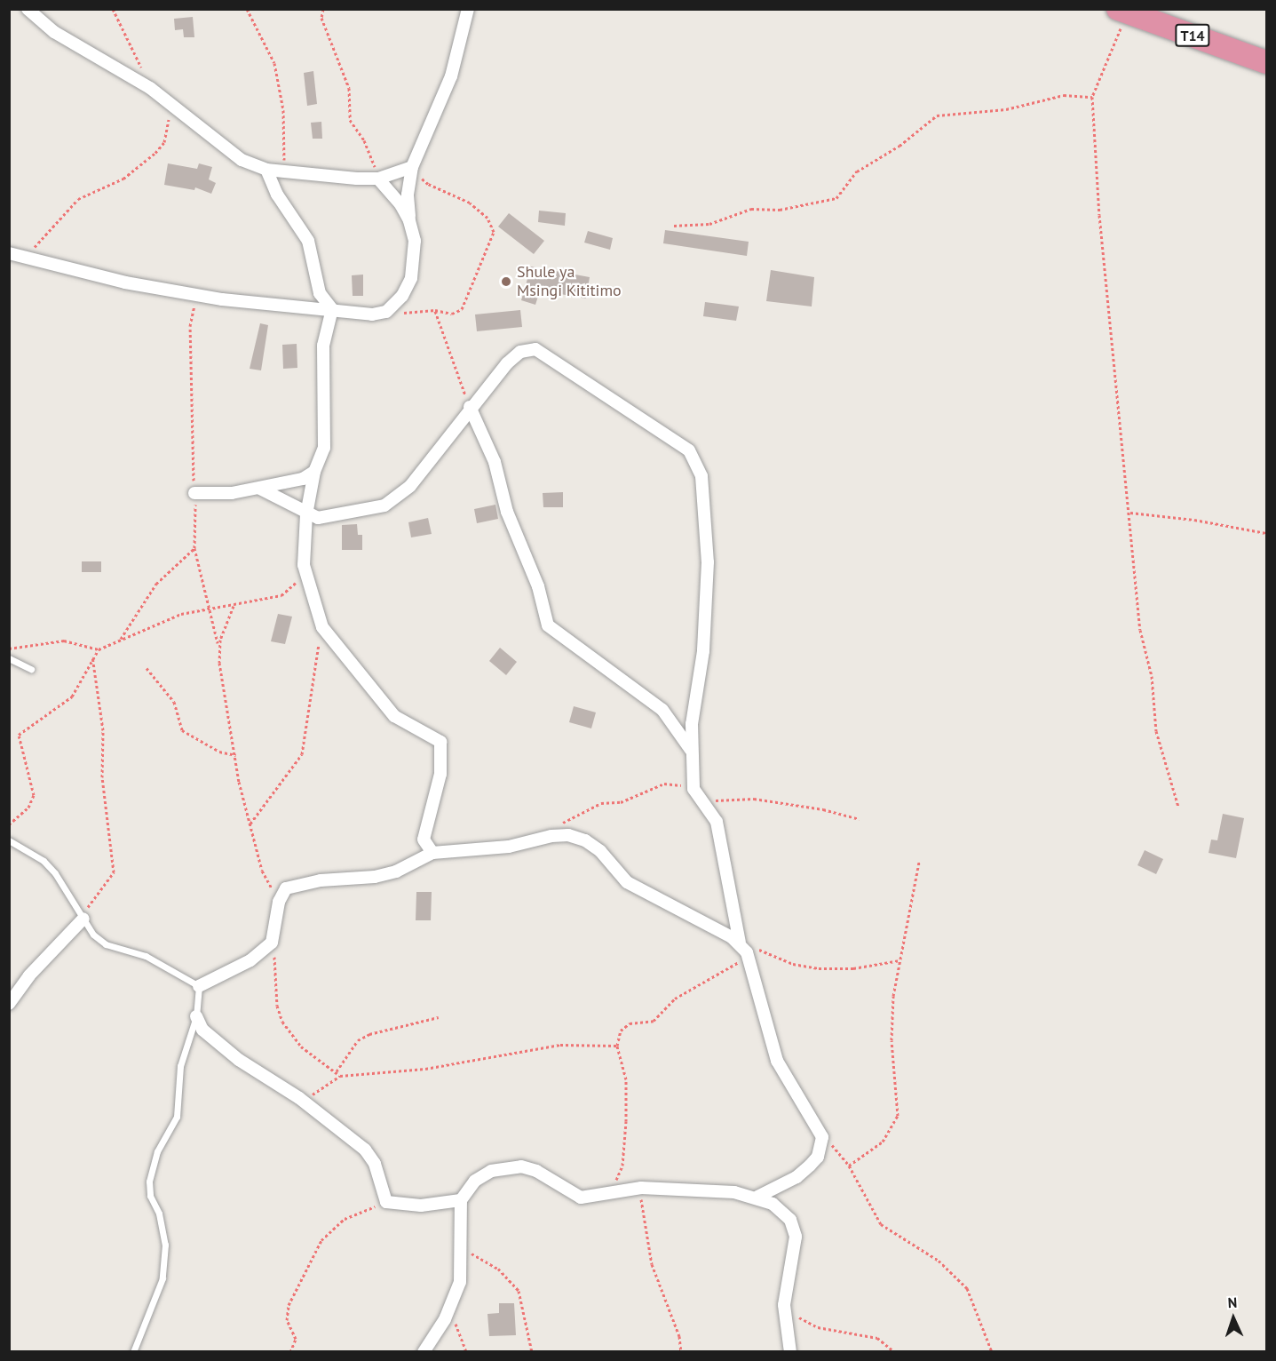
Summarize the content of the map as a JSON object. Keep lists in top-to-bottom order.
{
  "streets": {
    "highway": ["T14"]
  },
  "places": ["Shule ya Msingi Kititimo"],
  "north": "top"
}
